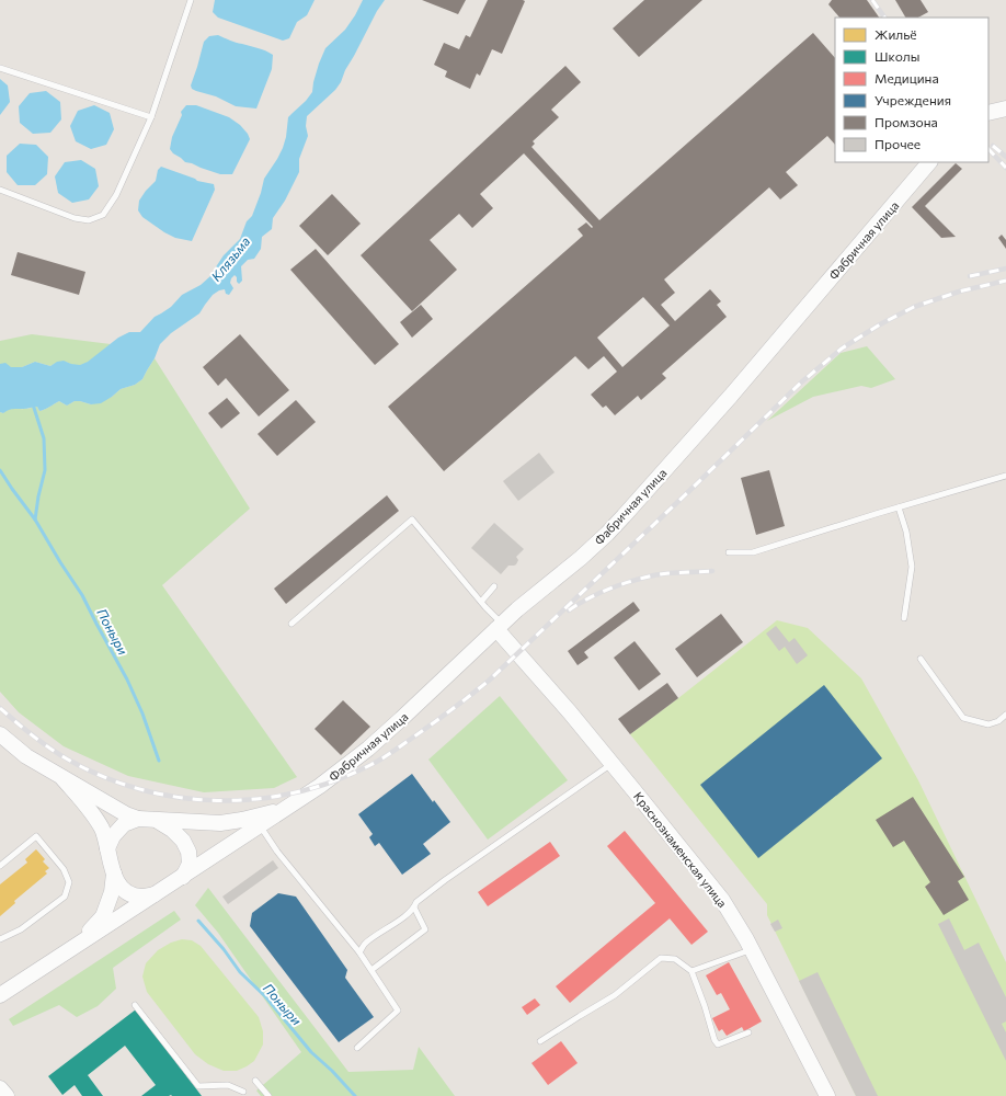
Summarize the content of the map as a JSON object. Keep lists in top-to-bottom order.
{
  "streets": {
    "street": ["Фабричная улица", "Краснознаменская улица"]
  },
  "crossings": [
    ["Фабричная улица", "Краснознаменская улица"]
  ],
  "water": ["Клязьма", "Поныри"],
  "legend": [
    "Жильё",
    "Школы",
    "Медицина",
    "Учреждения",
    "Промзона",
    "Прочее"
  ]
}
